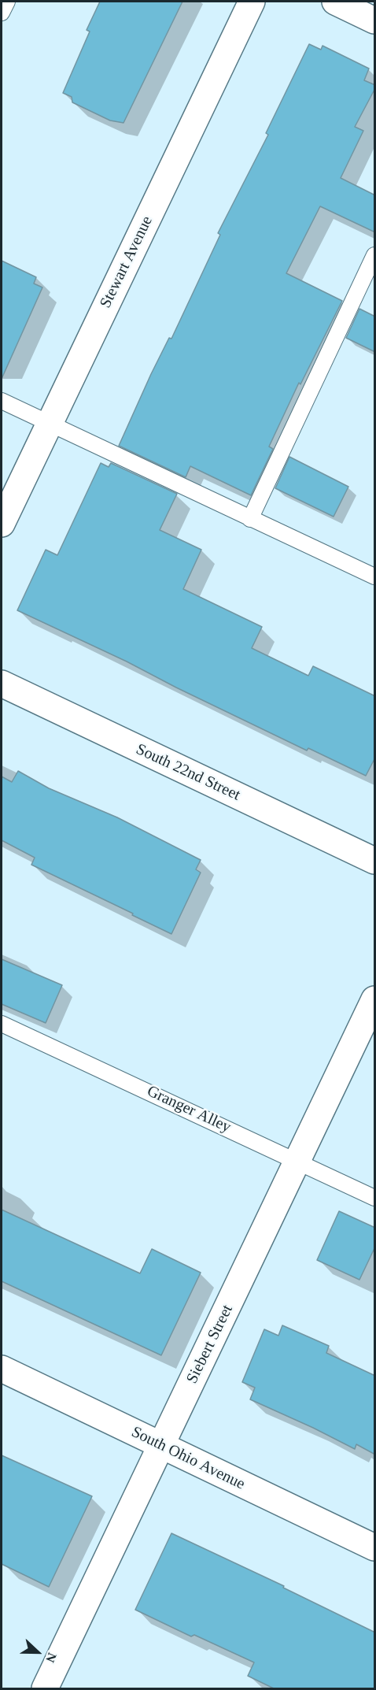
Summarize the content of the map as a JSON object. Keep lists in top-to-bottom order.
{
  "streets": {
    "street": [
      "Stewart Avenue",
      "South 22nd Street",
      "Siebert Street",
      "South Ohio Avenue"
    ],
    "lane": ["Granger Alley"]
  },
  "crossings": [
    ["Granger Alley", "Siebert Street"],
    ["Siebert Street", "South Ohio Avenue"]
  ],
  "north": "right"
}
